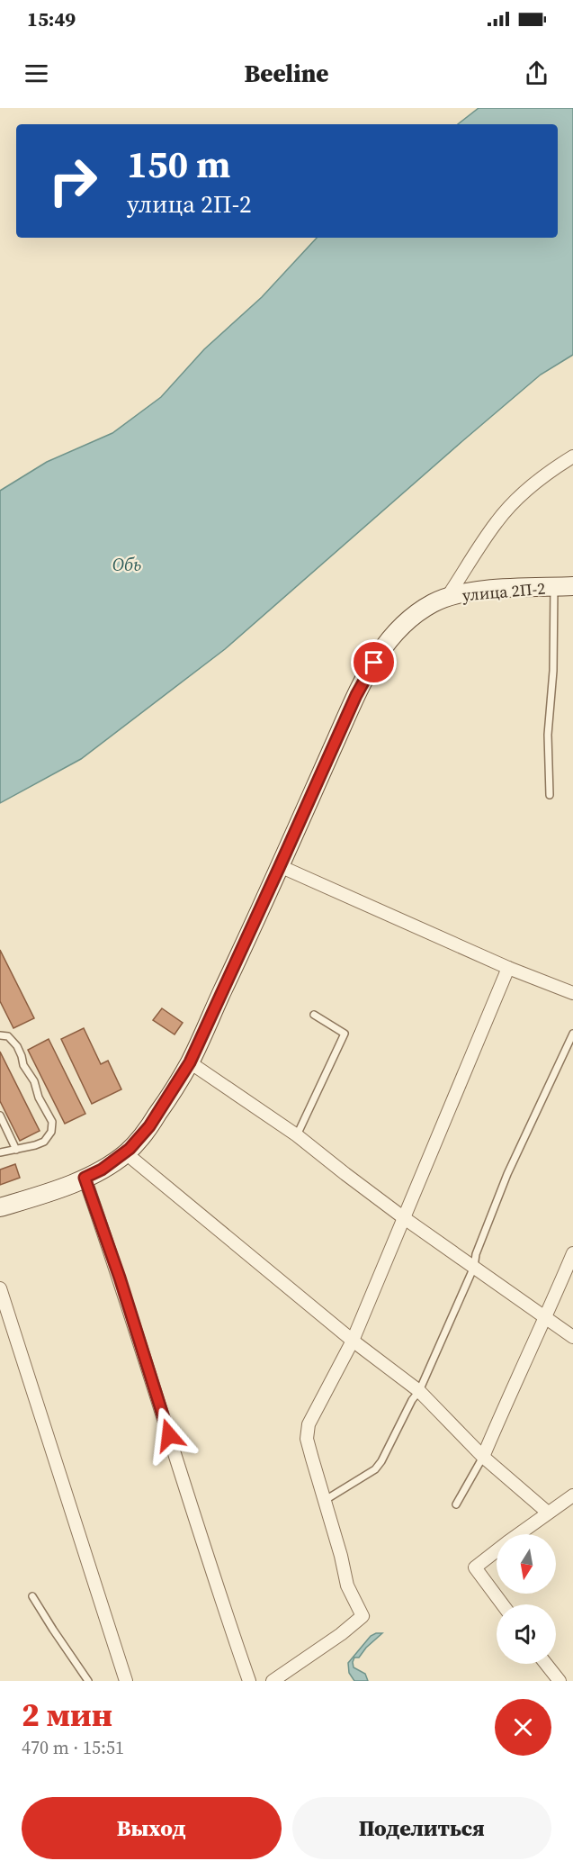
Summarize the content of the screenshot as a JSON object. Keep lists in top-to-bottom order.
{
  "streets": {
    "main road": ["улица 2П-2"]
  },
  "water": ["Обь"],
  "north": "bottom",
  "page": {
    "status": "15:49",
    "header": "Beeline",
    "turn": ["150 m", "улица 2П-2"],
    "heading": ["2 мин", "470 m · 15:51"],
    "buttons": ["Выход", "Поделиться"]
  }
}
